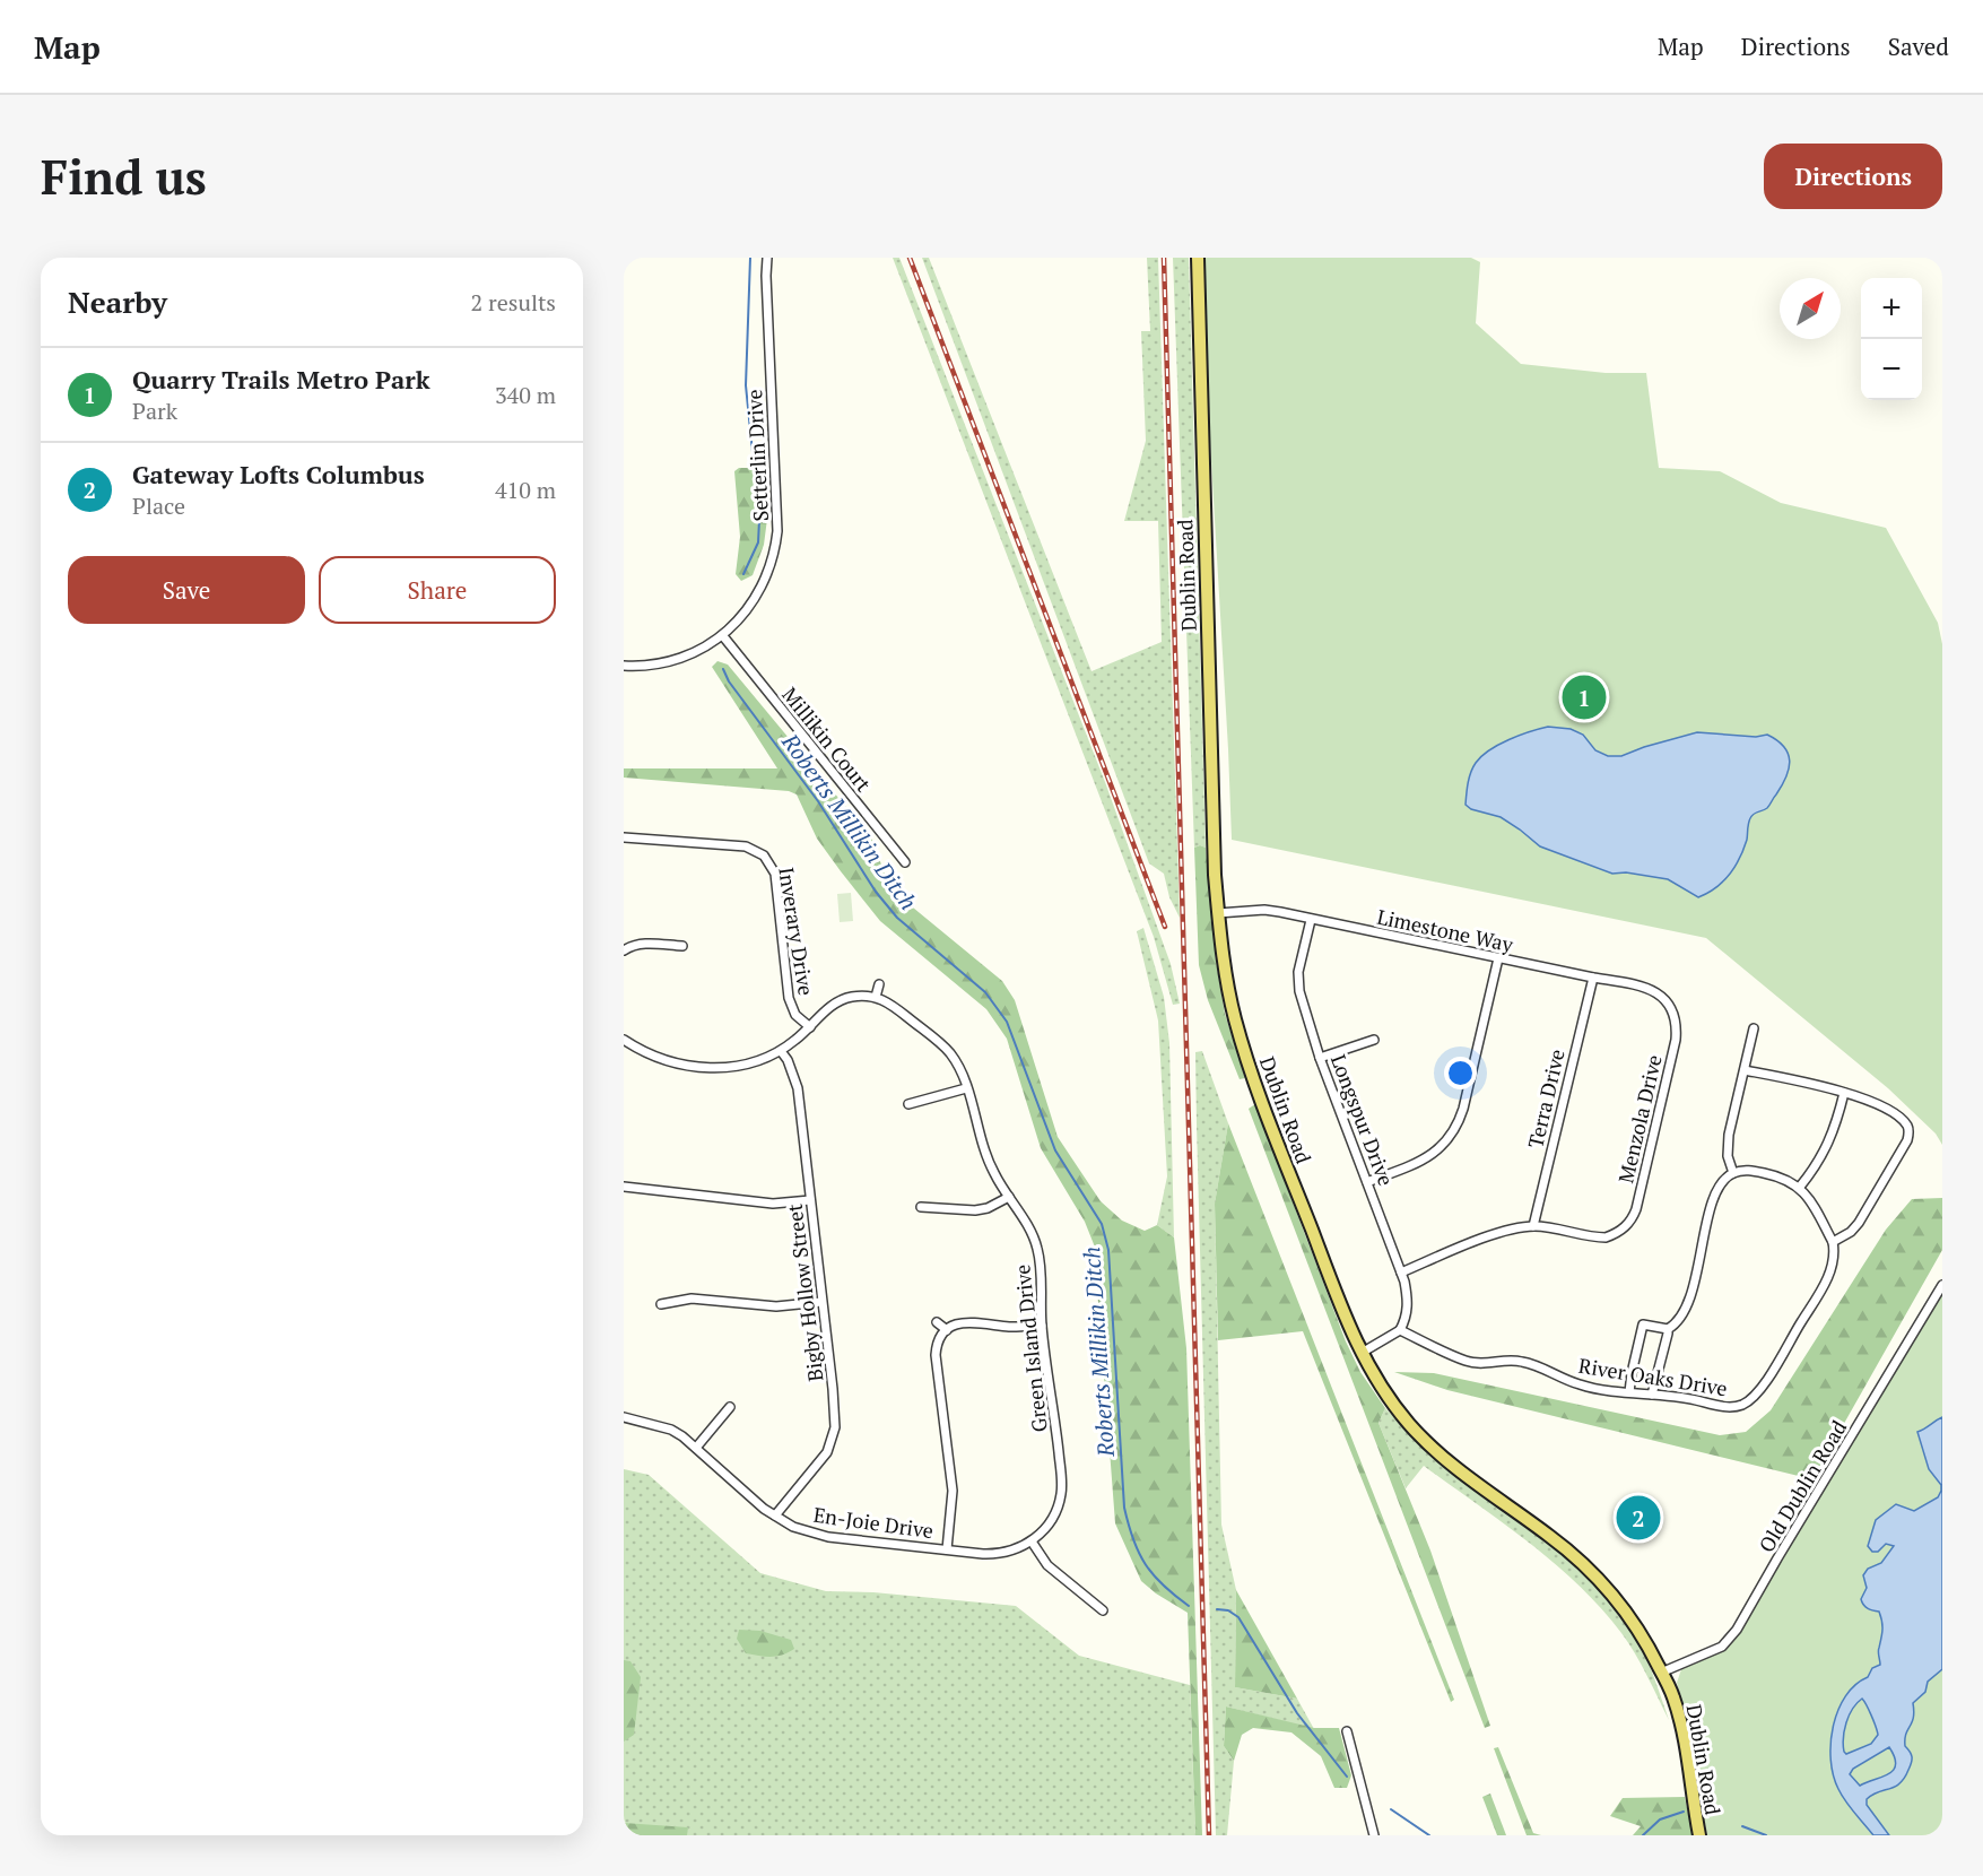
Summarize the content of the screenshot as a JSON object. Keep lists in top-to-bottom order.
{
  "streets": {
    "main road": ["Dublin Road"],
    "street": [
      "Setterlin Drive",
      "Millikin Court",
      "Limestone Way",
      "Inverary Drive",
      "Terra Drive",
      "Menzola Drive",
      "Longspur Drive",
      "Bigby Hollow Street",
      "Green Island Drive",
      "River Oaks Drive",
      "Old Dublin Road",
      "En-Joie Drive"
    ]
  },
  "crossings": [
    ["Setterlin Drive", "Millikin Court"],
    ["Dublin Road", "Limestone Way"],
    ["Dublin Road", "Old Dublin Road"],
    ["Limestone Way", "Terra Drive"],
    ["Limestone Way", "Menzola Drive"],
    ["Limestone Way", "Longspur Drive"],
    ["Terra Drive", "Menzola Drive"],
    ["Longspur Drive", "River Oaks Drive"],
    ["Bigby Hollow Street", "En-Joie Drive"],
    ["Green Island Drive", "En-Joie Drive"]
  ],
  "water": ["Roberts Millikin Ditch"],
  "north": "top right",
  "page": {
    "header": "Map",
    "nav": ["Map", "Directions", "Saved"],
    "buttons": [
      "Directions",
      ["Save", "Share"]
    ],
    "title": "Find us",
    "heading": ["Nearby", "2 results"],
    "map_buttons": ["+", "−"],
    "list": [
      {
        "mark": "1",
        "name": "Quarry Trails Metro Park",
        "note": "Park",
        "value": "340 m"
      },
      {
        "mark": "2",
        "name": "Gateway Lofts Columbus",
        "note": "Place",
        "value": "410 m"
      }
    ],
    "pins": ["1", "2"]
  }
}
